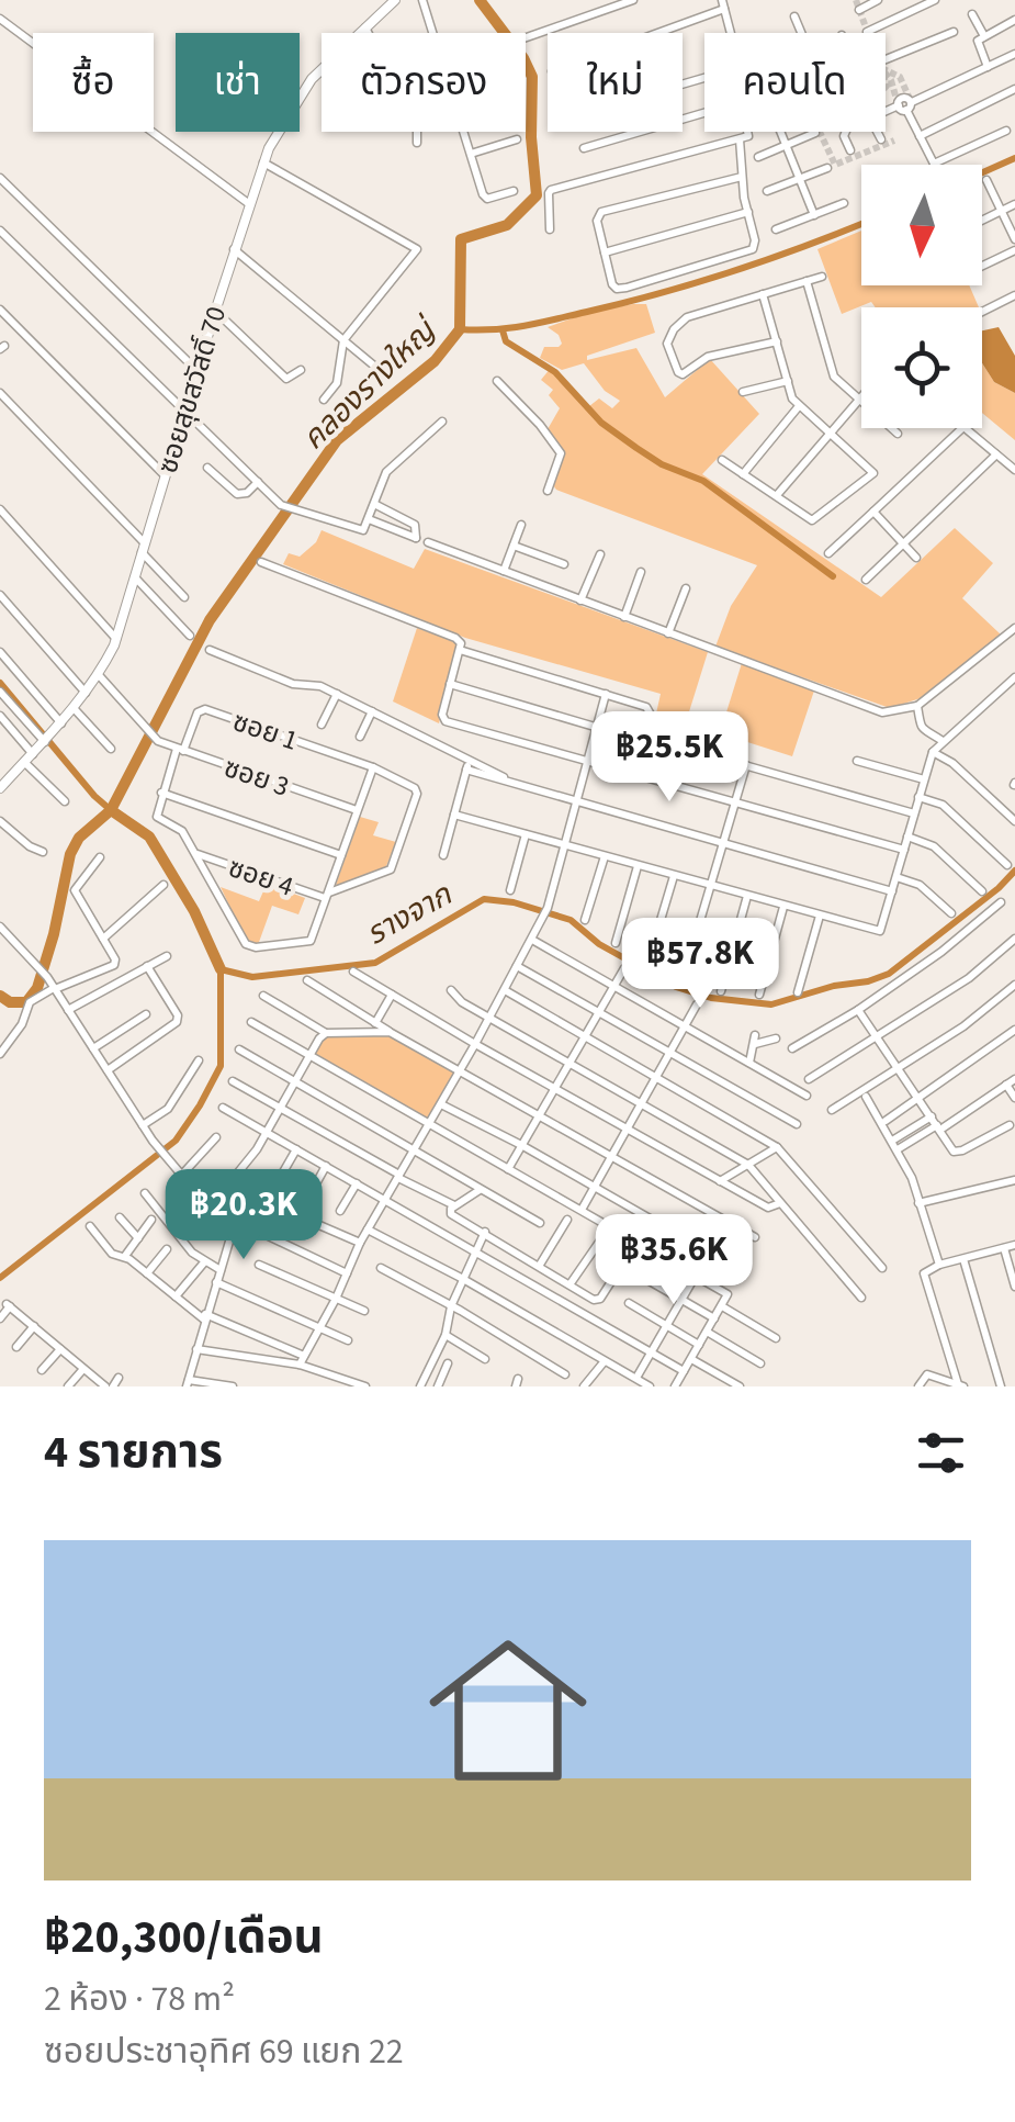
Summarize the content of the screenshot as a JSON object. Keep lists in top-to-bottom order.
{
  "streets": {
    "street": [
      "ซอยสุขสวัสดิ์ 70",
      "ซอย 1",
      "ซอย 3",
      "ซอย 4"
    ]
  },
  "crossings": [
    ["ซอยสุขสวัสดิ์ 70", "ซอย 3"],
    ["ซอย 1", "ซอย 3"]
  ],
  "water": ["คลองรางใหญ่", "รางจาก"],
  "north": "bottom",
  "page": {
    "chip": [
      "ซื้อ",
      "เช่า",
      "ตัวกรอง",
      "ใหม่",
      "คอนโด"
    ],
    "price": [
      "฿25.5K",
      "฿57.8K",
      "฿20.3K",
      "฿35.6K"
    ],
    "heading": "4 รายการ",
    "list": [
      {
        "name": "฿20,300/เดือน",
        "note": "2 ห้อง · 78 m² · ซอยประชาอุทิศ 69 แยก 22"
      }
    ]
  }
}
